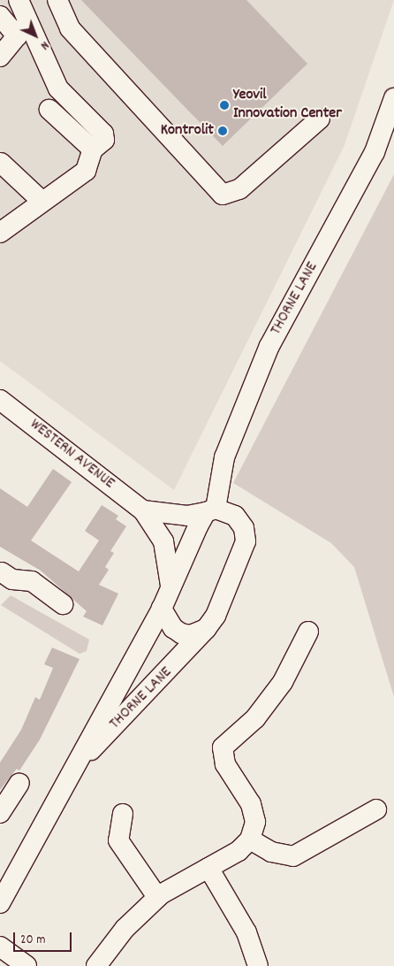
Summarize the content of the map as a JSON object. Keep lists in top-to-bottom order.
{
  "streets": {
    "street": ["THORNE LANE", "WESTERN AVENUE"]
  },
  "crossings": [
    ["THORNE LANE", "WESTERN AVENUE"]
  ],
  "places": ["Yeovil Innovation Center", "Kontrolit"],
  "scale_bar": "20 m",
  "north": "bottom right"
}
